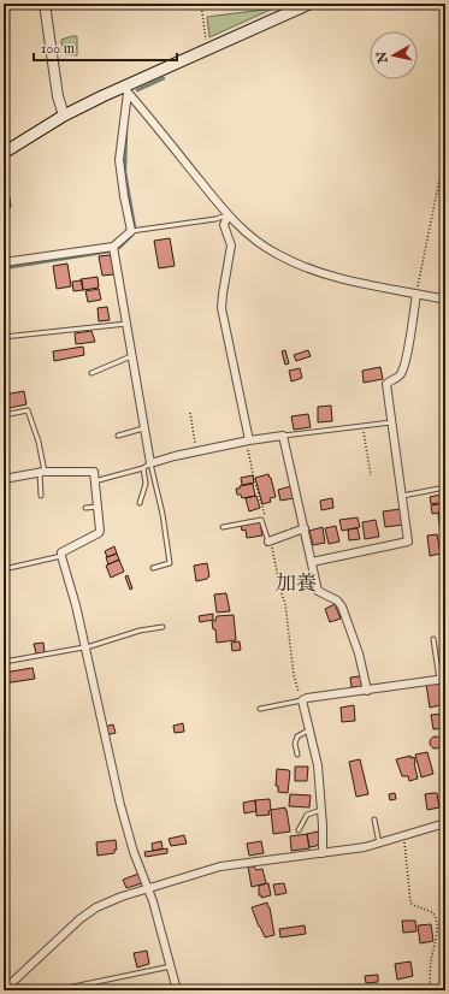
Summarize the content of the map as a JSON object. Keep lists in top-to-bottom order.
{
  "districts": ["加養"],
  "scale_bar": "100 m",
  "north": "left"
}
